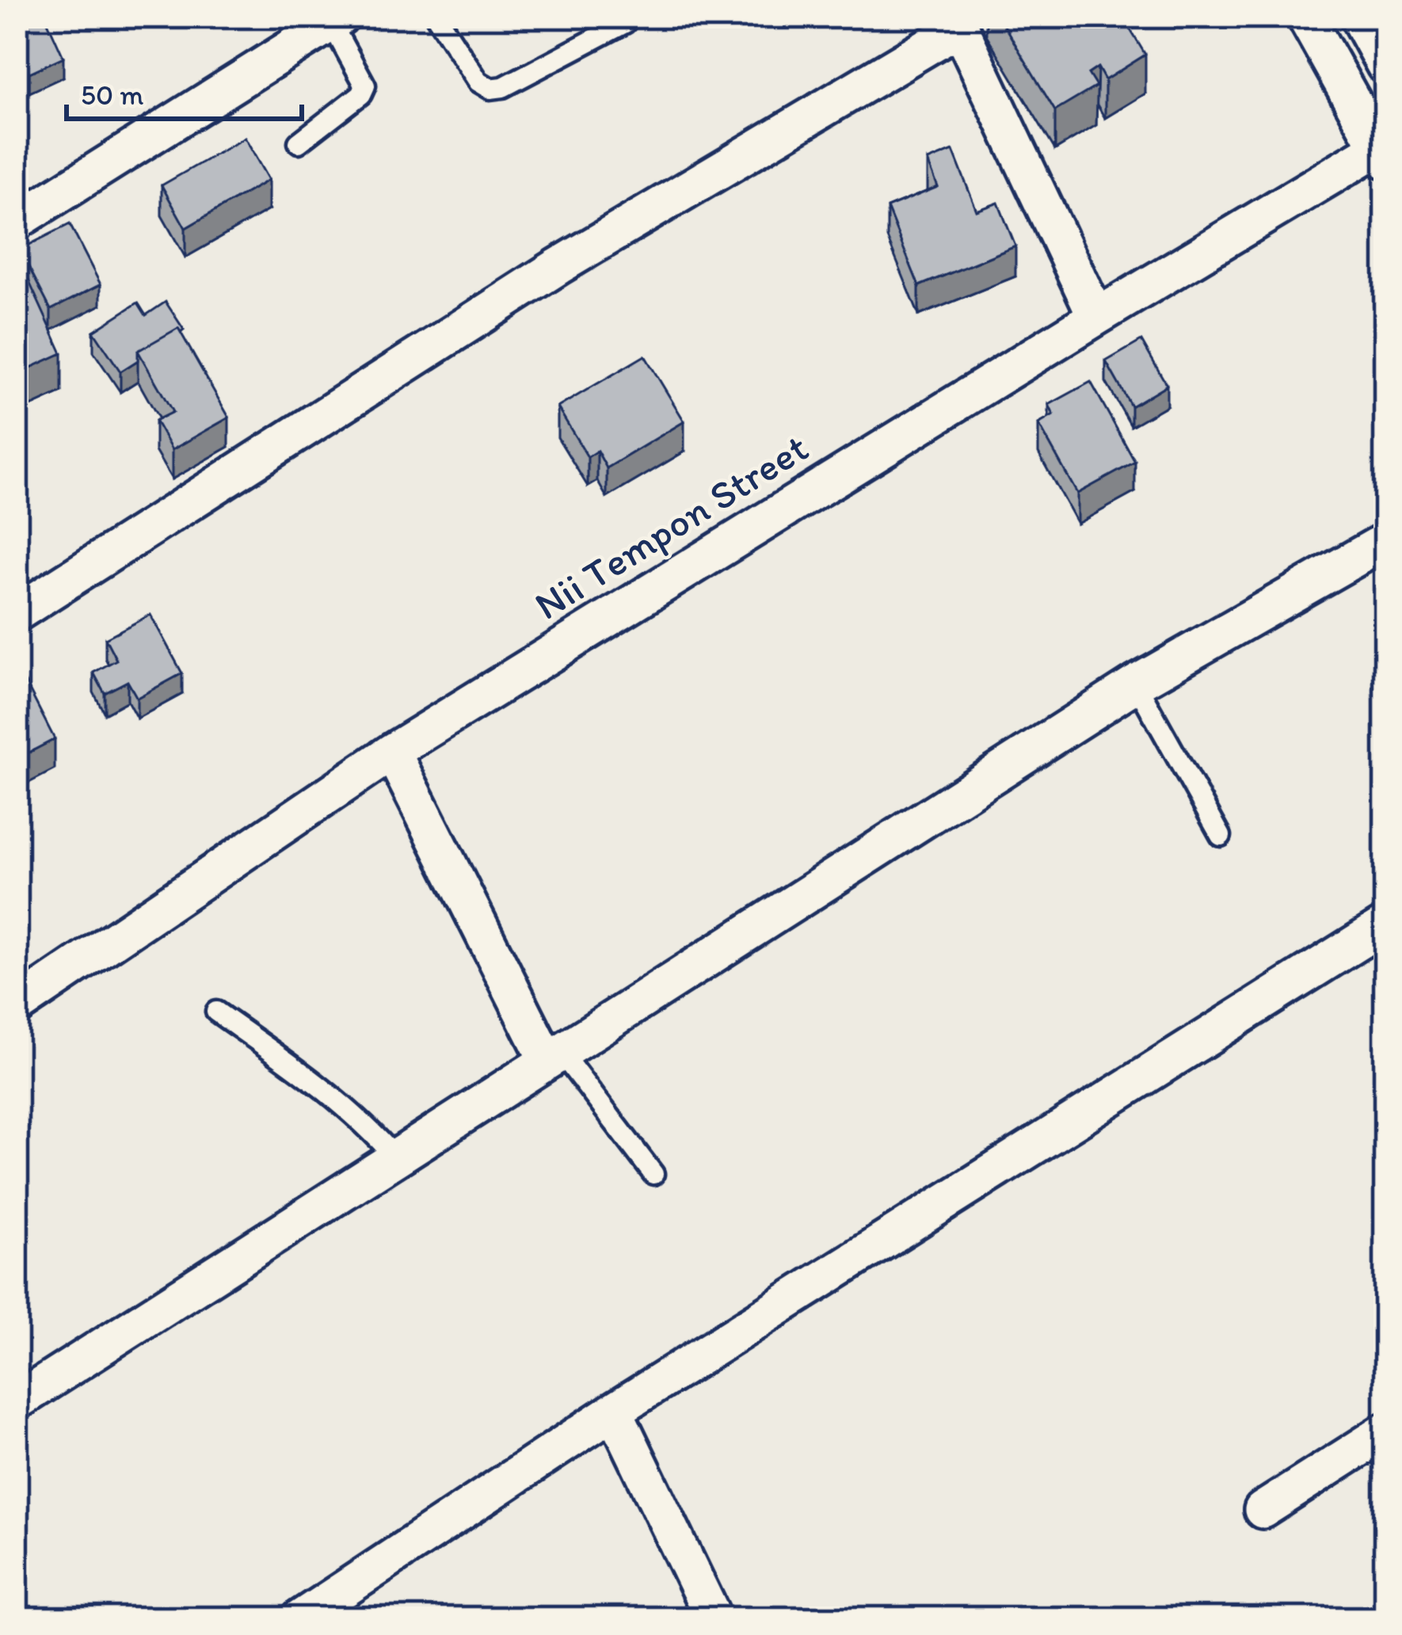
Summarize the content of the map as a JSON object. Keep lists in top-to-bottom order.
{
  "streets": {
    "street": ["Nii Tempon Street"]
  },
  "scale_bar": "50 m"
}
